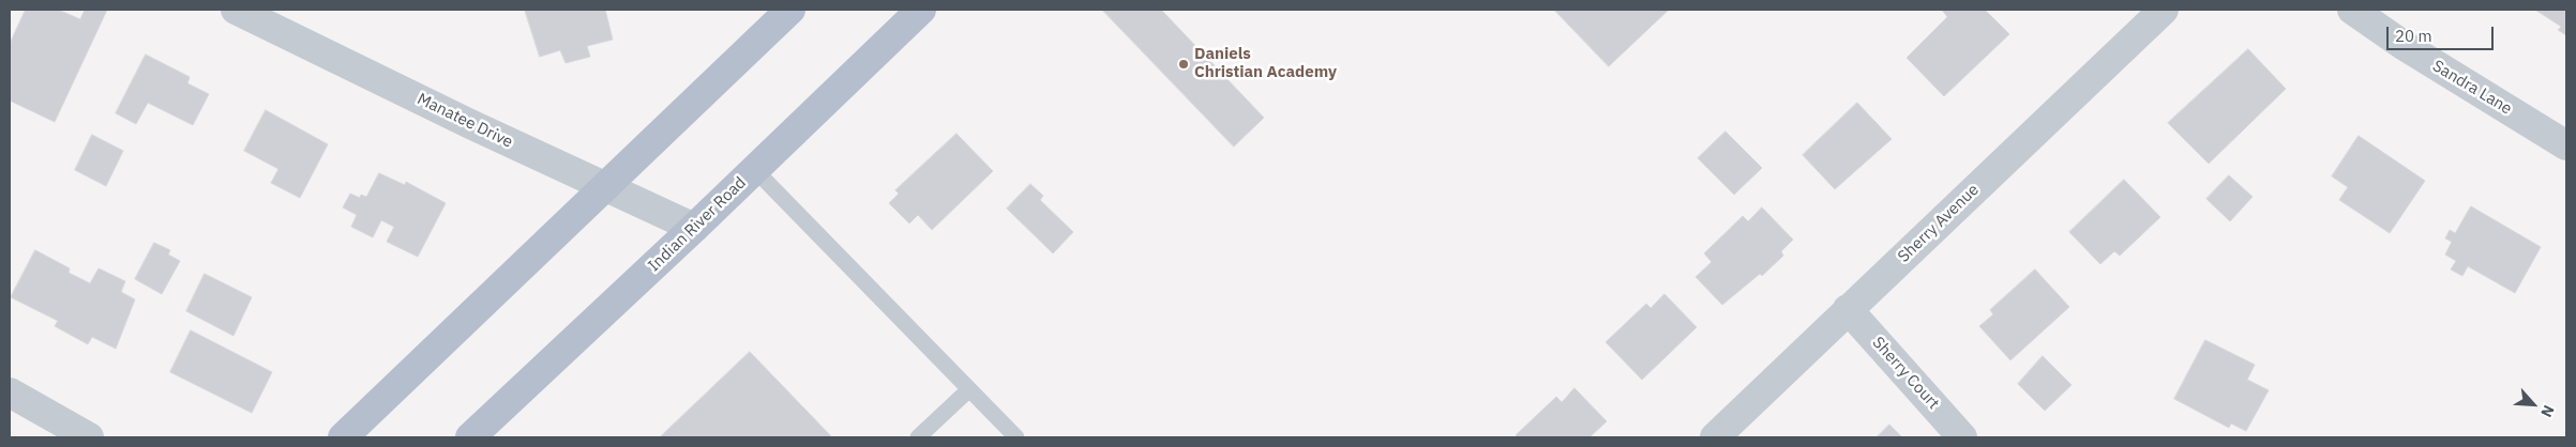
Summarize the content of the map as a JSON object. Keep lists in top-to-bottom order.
{
  "streets": {
    "main road": ["Indian River Road"],
    "street": [
      "Sandra Lane",
      "Manatee Drive",
      "Sherry Avenue",
      "Sherry Court"
    ]
  },
  "crossings": [
    ["Manatee Drive", "Indian River Road"],
    ["Sherry Avenue", "Sherry Court"]
  ],
  "places": ["Daniels Christian Academy"],
  "scale_bar": "20 m",
  "north": "bottom right"
}
